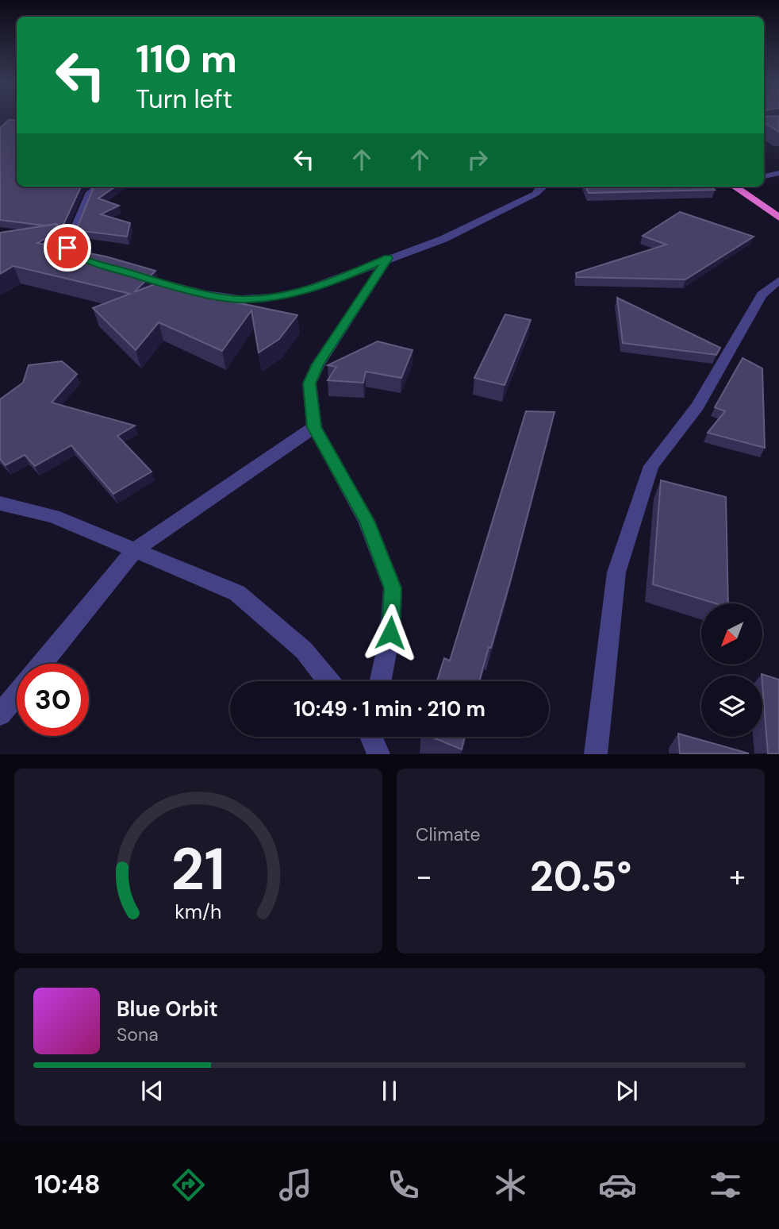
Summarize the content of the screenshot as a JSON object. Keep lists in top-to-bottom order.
{
  "north": "bottom left",
  "page": {
    "turn": ["110 m", "Turn left"],
    "limit": "30",
    "trip": "10:49 · 1 min · 210 m",
    "tile": "Climate",
    "heat": ["−", "20.5°", "+"],
    "song": ["Blue Orbit", "Sona"],
    "tabs": "10:48",
    "gauge": ["21", "km/h"]
  }
}
